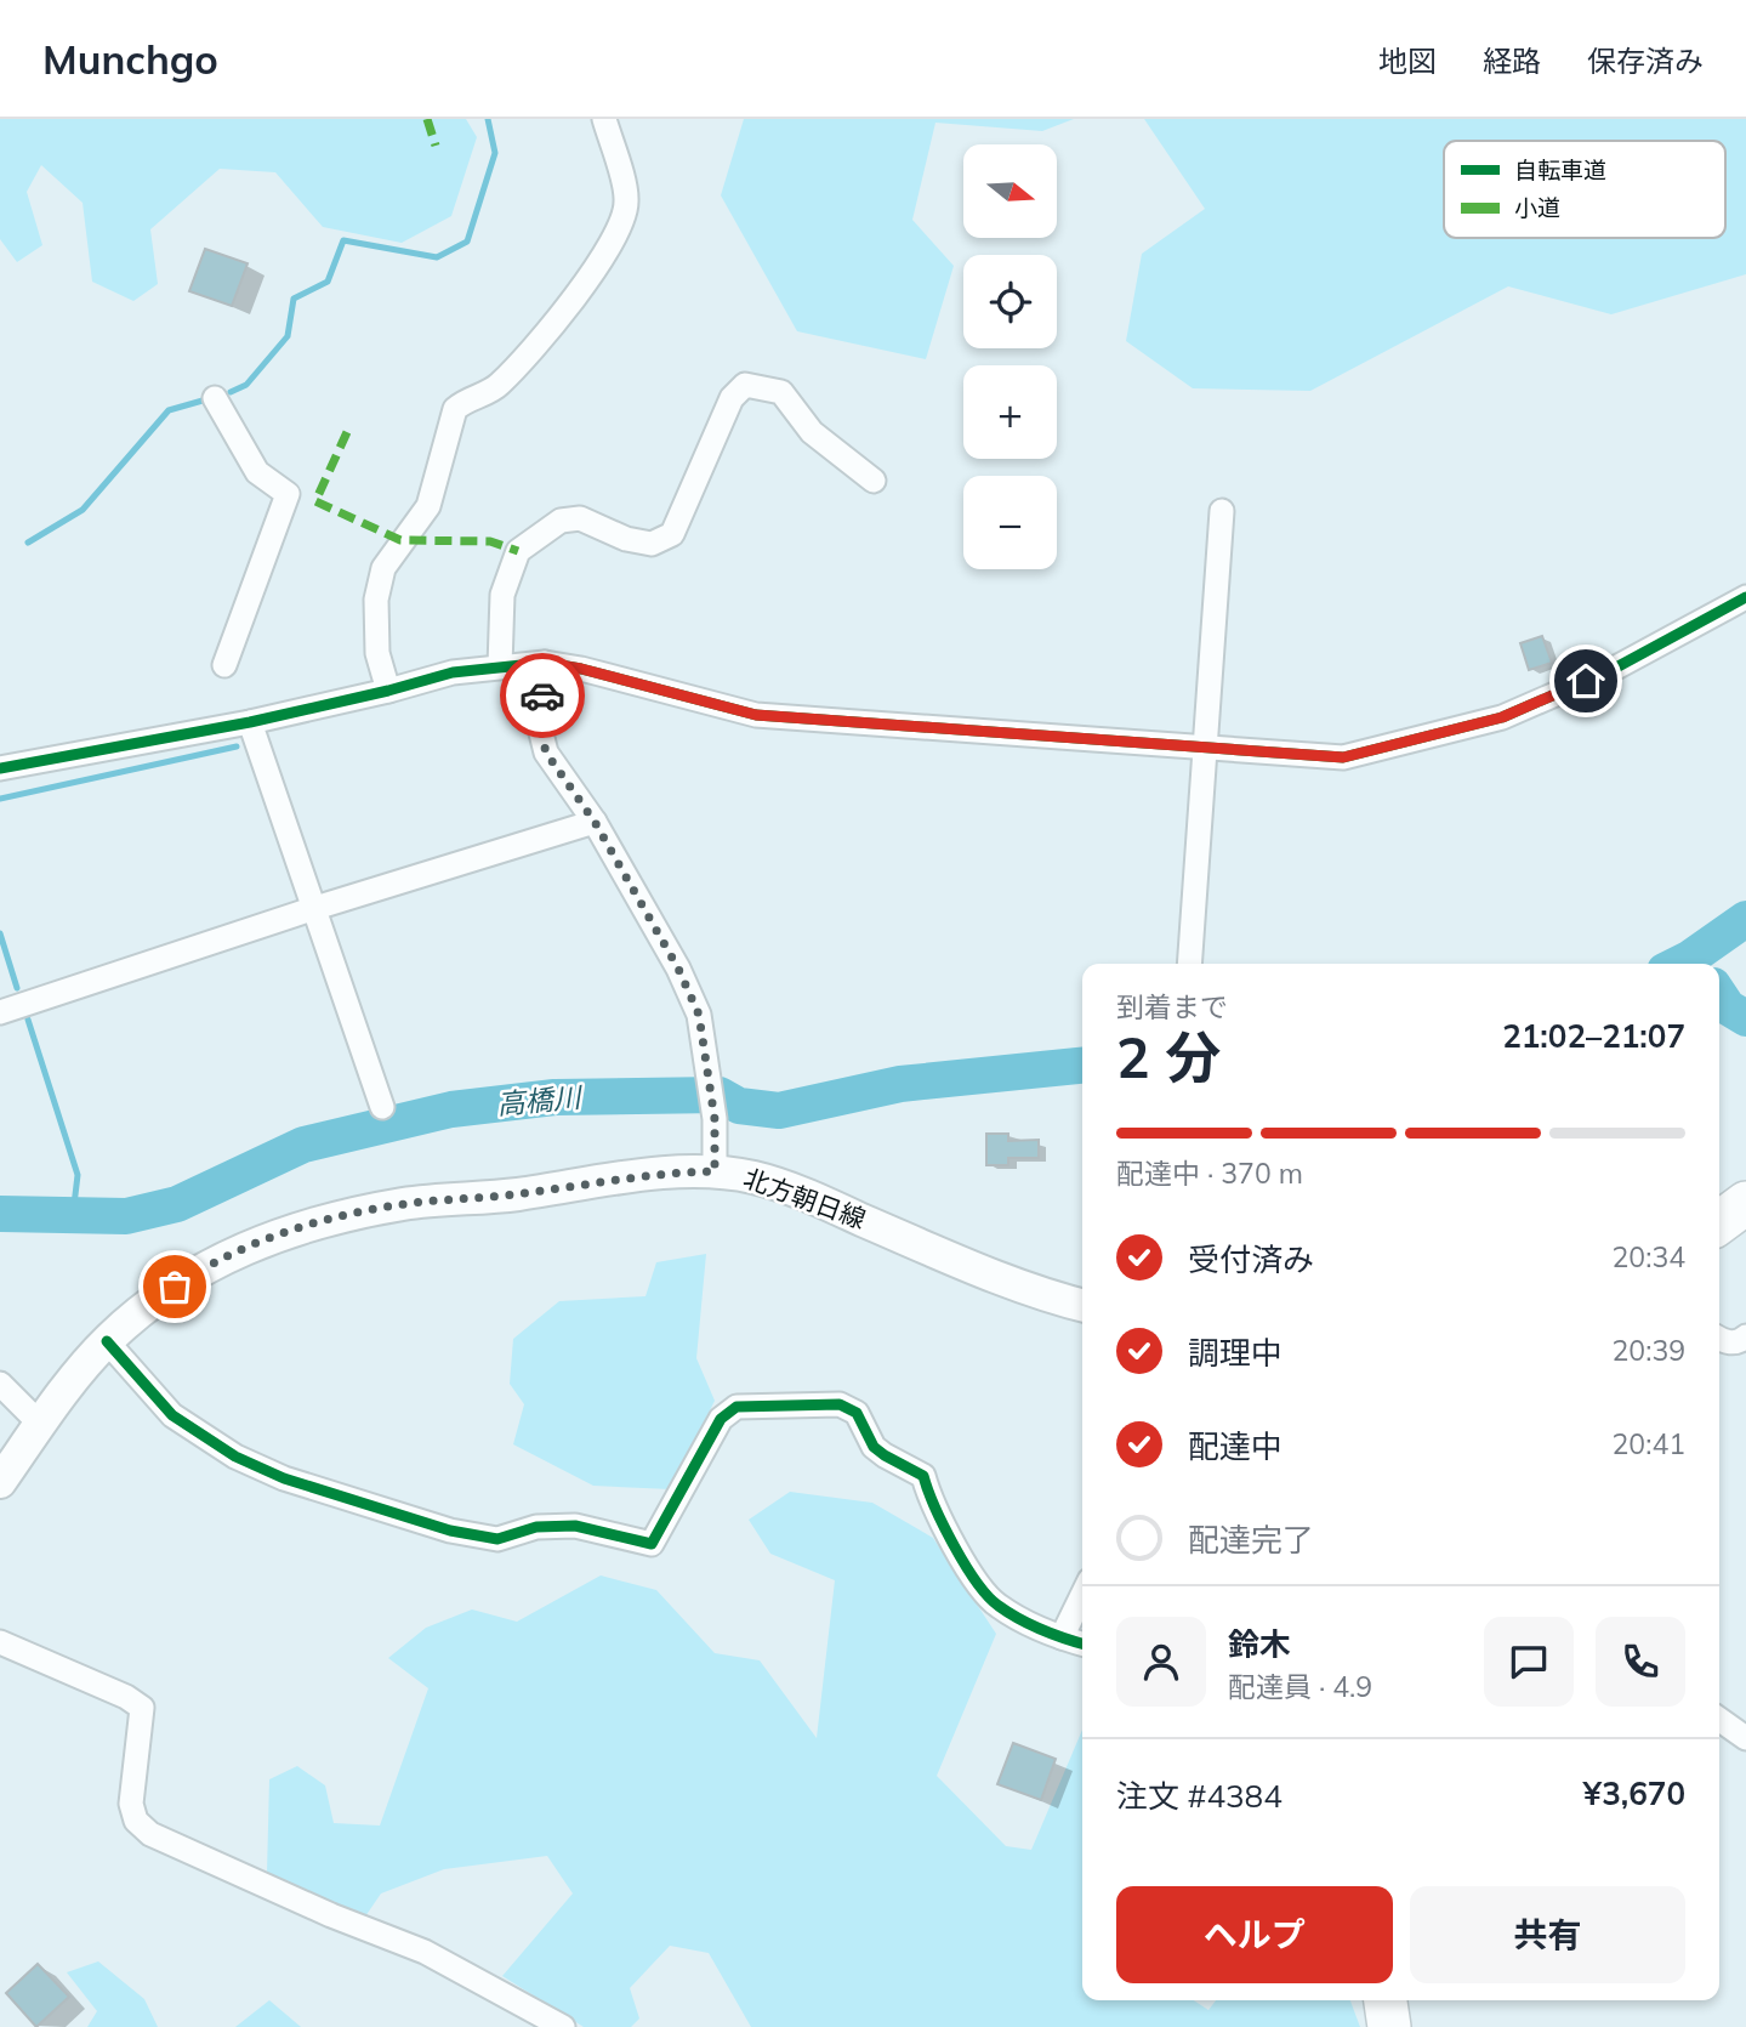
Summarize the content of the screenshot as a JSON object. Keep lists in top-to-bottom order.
{
  "streets": {
    "main road": ["北方朝日線"]
  },
  "water": ["高橋川"],
  "legend": ["自転車道", "小道"],
  "north": "right",
  "page": {
    "header": "Munchgo",
    "nav": ["地図", "経路", "保存済み"],
    "map_buttons": ["+", "−"],
    "heading": ["2 分", "到着まで", "21:02–21:07"],
    "panel": [
      "鈴木",
      "配達員 · 4.9",
      "注文 #4384",
      "¥3,670"
    ],
    "bar": "配達中 · 370 m",
    "list": [
      ["受付済み", "20:34"],
      ["調理中", "20:39"],
      ["配達中", "20:41"],
      "配達完了"
    ],
    "buttons": ["ヘルプ", "共有"]
  }
}
